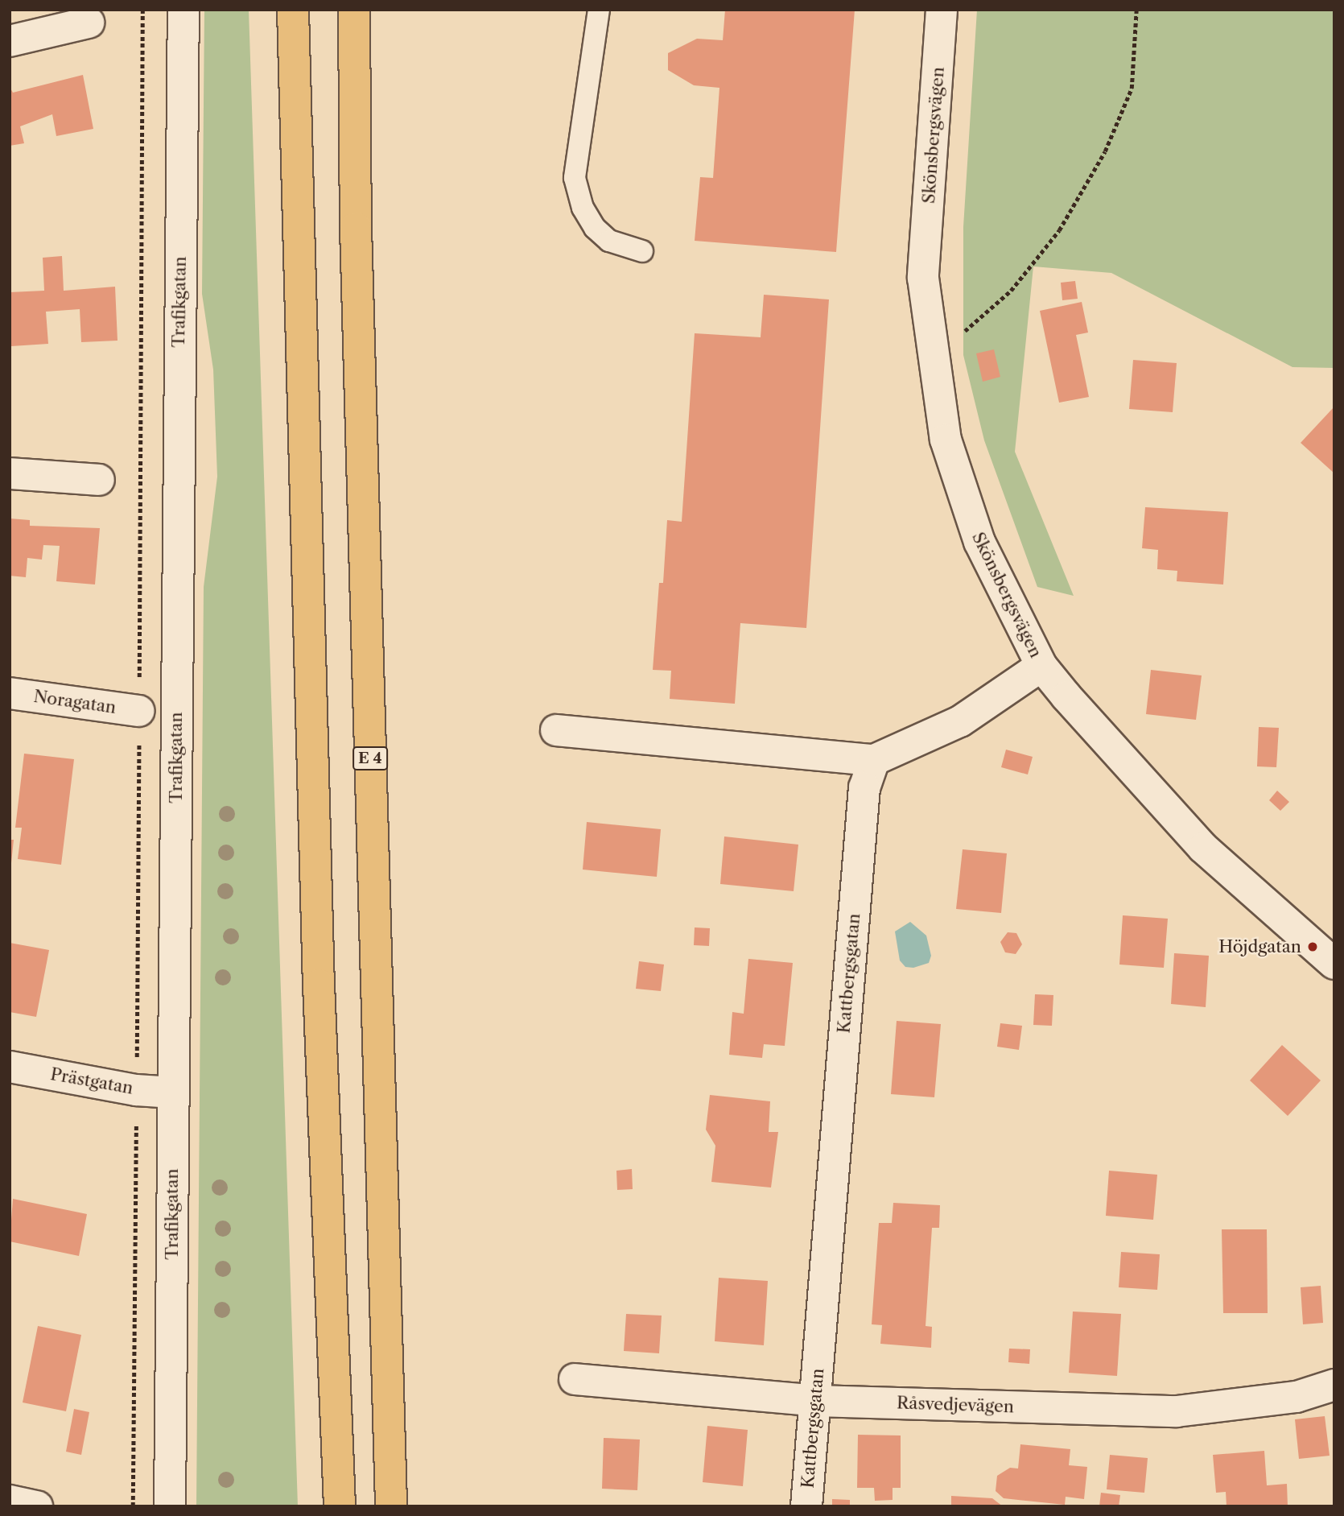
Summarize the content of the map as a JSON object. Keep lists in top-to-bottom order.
{
  "streets": {
    "highway": ["E 4"],
    "street": [
      "Skönsbergsvägen",
      "Trafikgatan",
      "Noragatan",
      "Kattbergsgatan",
      "Prästgatan",
      "Råsvedjevägen"
    ]
  },
  "crossings": [
    ["Trafikgatan", "Prästgatan"],
    ["Kattbergsgatan", "Råsvedjevägen"]
  ],
  "places": ["Höjdgatan"]
}
